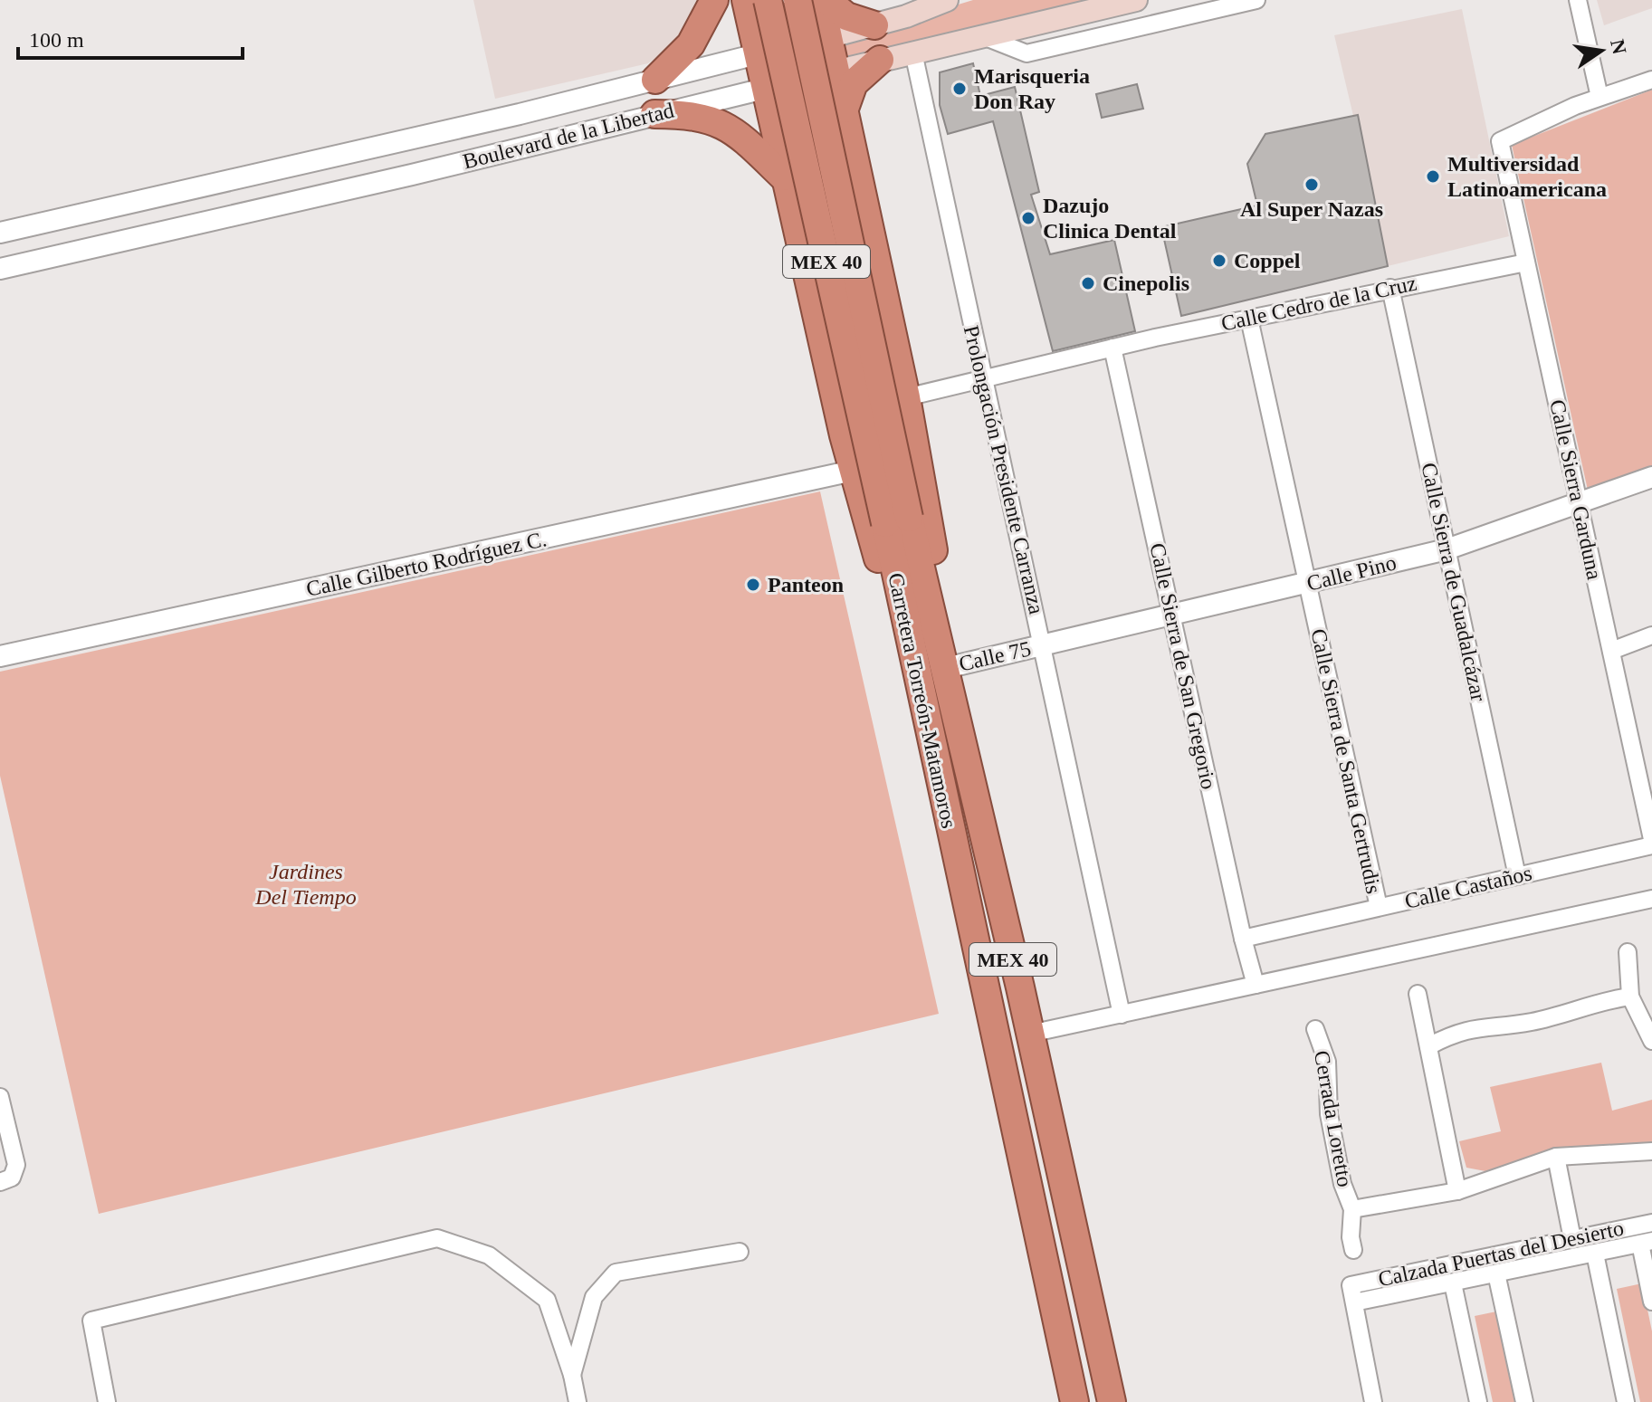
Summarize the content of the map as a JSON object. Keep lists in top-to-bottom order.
{
  "streets": {
    "highway": ["MEX 40", "Carretera Torreón-Matamoros"],
    "main road": ["Boulevard de la Libertad"],
    "street": [
      "Calle Cedro de la Cruz",
      "Prolongación Presidente Carranza",
      "Calle Sierra Garduna",
      "Calle Gilberto Rodríguez C.",
      "Calle Pino",
      "Calle Sierra de Guadalcázar",
      "Calle 75",
      "Calle Sierra de San Gregorio",
      "Calle Sierra de Santa Gertrudis",
      "Calle Castaños",
      "Cerrada Loretto",
      "Calzada Puertas del Desierto"
    ]
  },
  "crossings": [
    ["Boulevard de la Libertad", "Prolongación Presidente Carranza"],
    ["MEX 40", "Calle 75"],
    ["MEX 40", "Carretera Torreón-Matamoros"],
    ["Calle Cedro de la Cruz", "Prolongación Presidente Carranza"],
    ["Calle Cedro de la Cruz", "Calle Sierra Garduna"],
    ["Calle Cedro de la Cruz", "Calle Sierra de Guadalcázar"],
    ["Calle Cedro de la Cruz", "Calle Sierra de San Gregorio"],
    ["Calle Cedro de la Cruz", "Calle Sierra de Santa Gertrudis"],
    ["Prolongación Presidente Carranza", "Calle Pino"],
    ["Prolongación Presidente Carranza", "Calle 75"],
    ["Calle Sierra Garduna", "Calle Pino"],
    ["Calle Pino", "Calle Sierra de Guadalcázar"],
    ["Calle Pino", "Calle 75"],
    ["Calle Pino", "Calle Sierra de San Gregorio"],
    ["Calle Pino", "Calle Sierra de Santa Gertrudis"],
    ["Calle Sierra de Guadalcázar", "Calle Castaños"],
    ["Calle Sierra de San Gregorio", "Calle Castaños"],
    ["Calle Sierra de Santa Gertrudis", "Calle Castaños"]
  ],
  "parks": ["Jardines Del Tiempo"],
  "places": [
    "Marisqueria Don Ray",
    "Multiversidad Latinoamericana",
    "Al Super Nazas",
    "Dazujo Clinica Dental",
    "Coppel",
    "Cinepolis",
    "Panteon"
  ],
  "scale_bar": "100 m",
  "north": "right"
}
